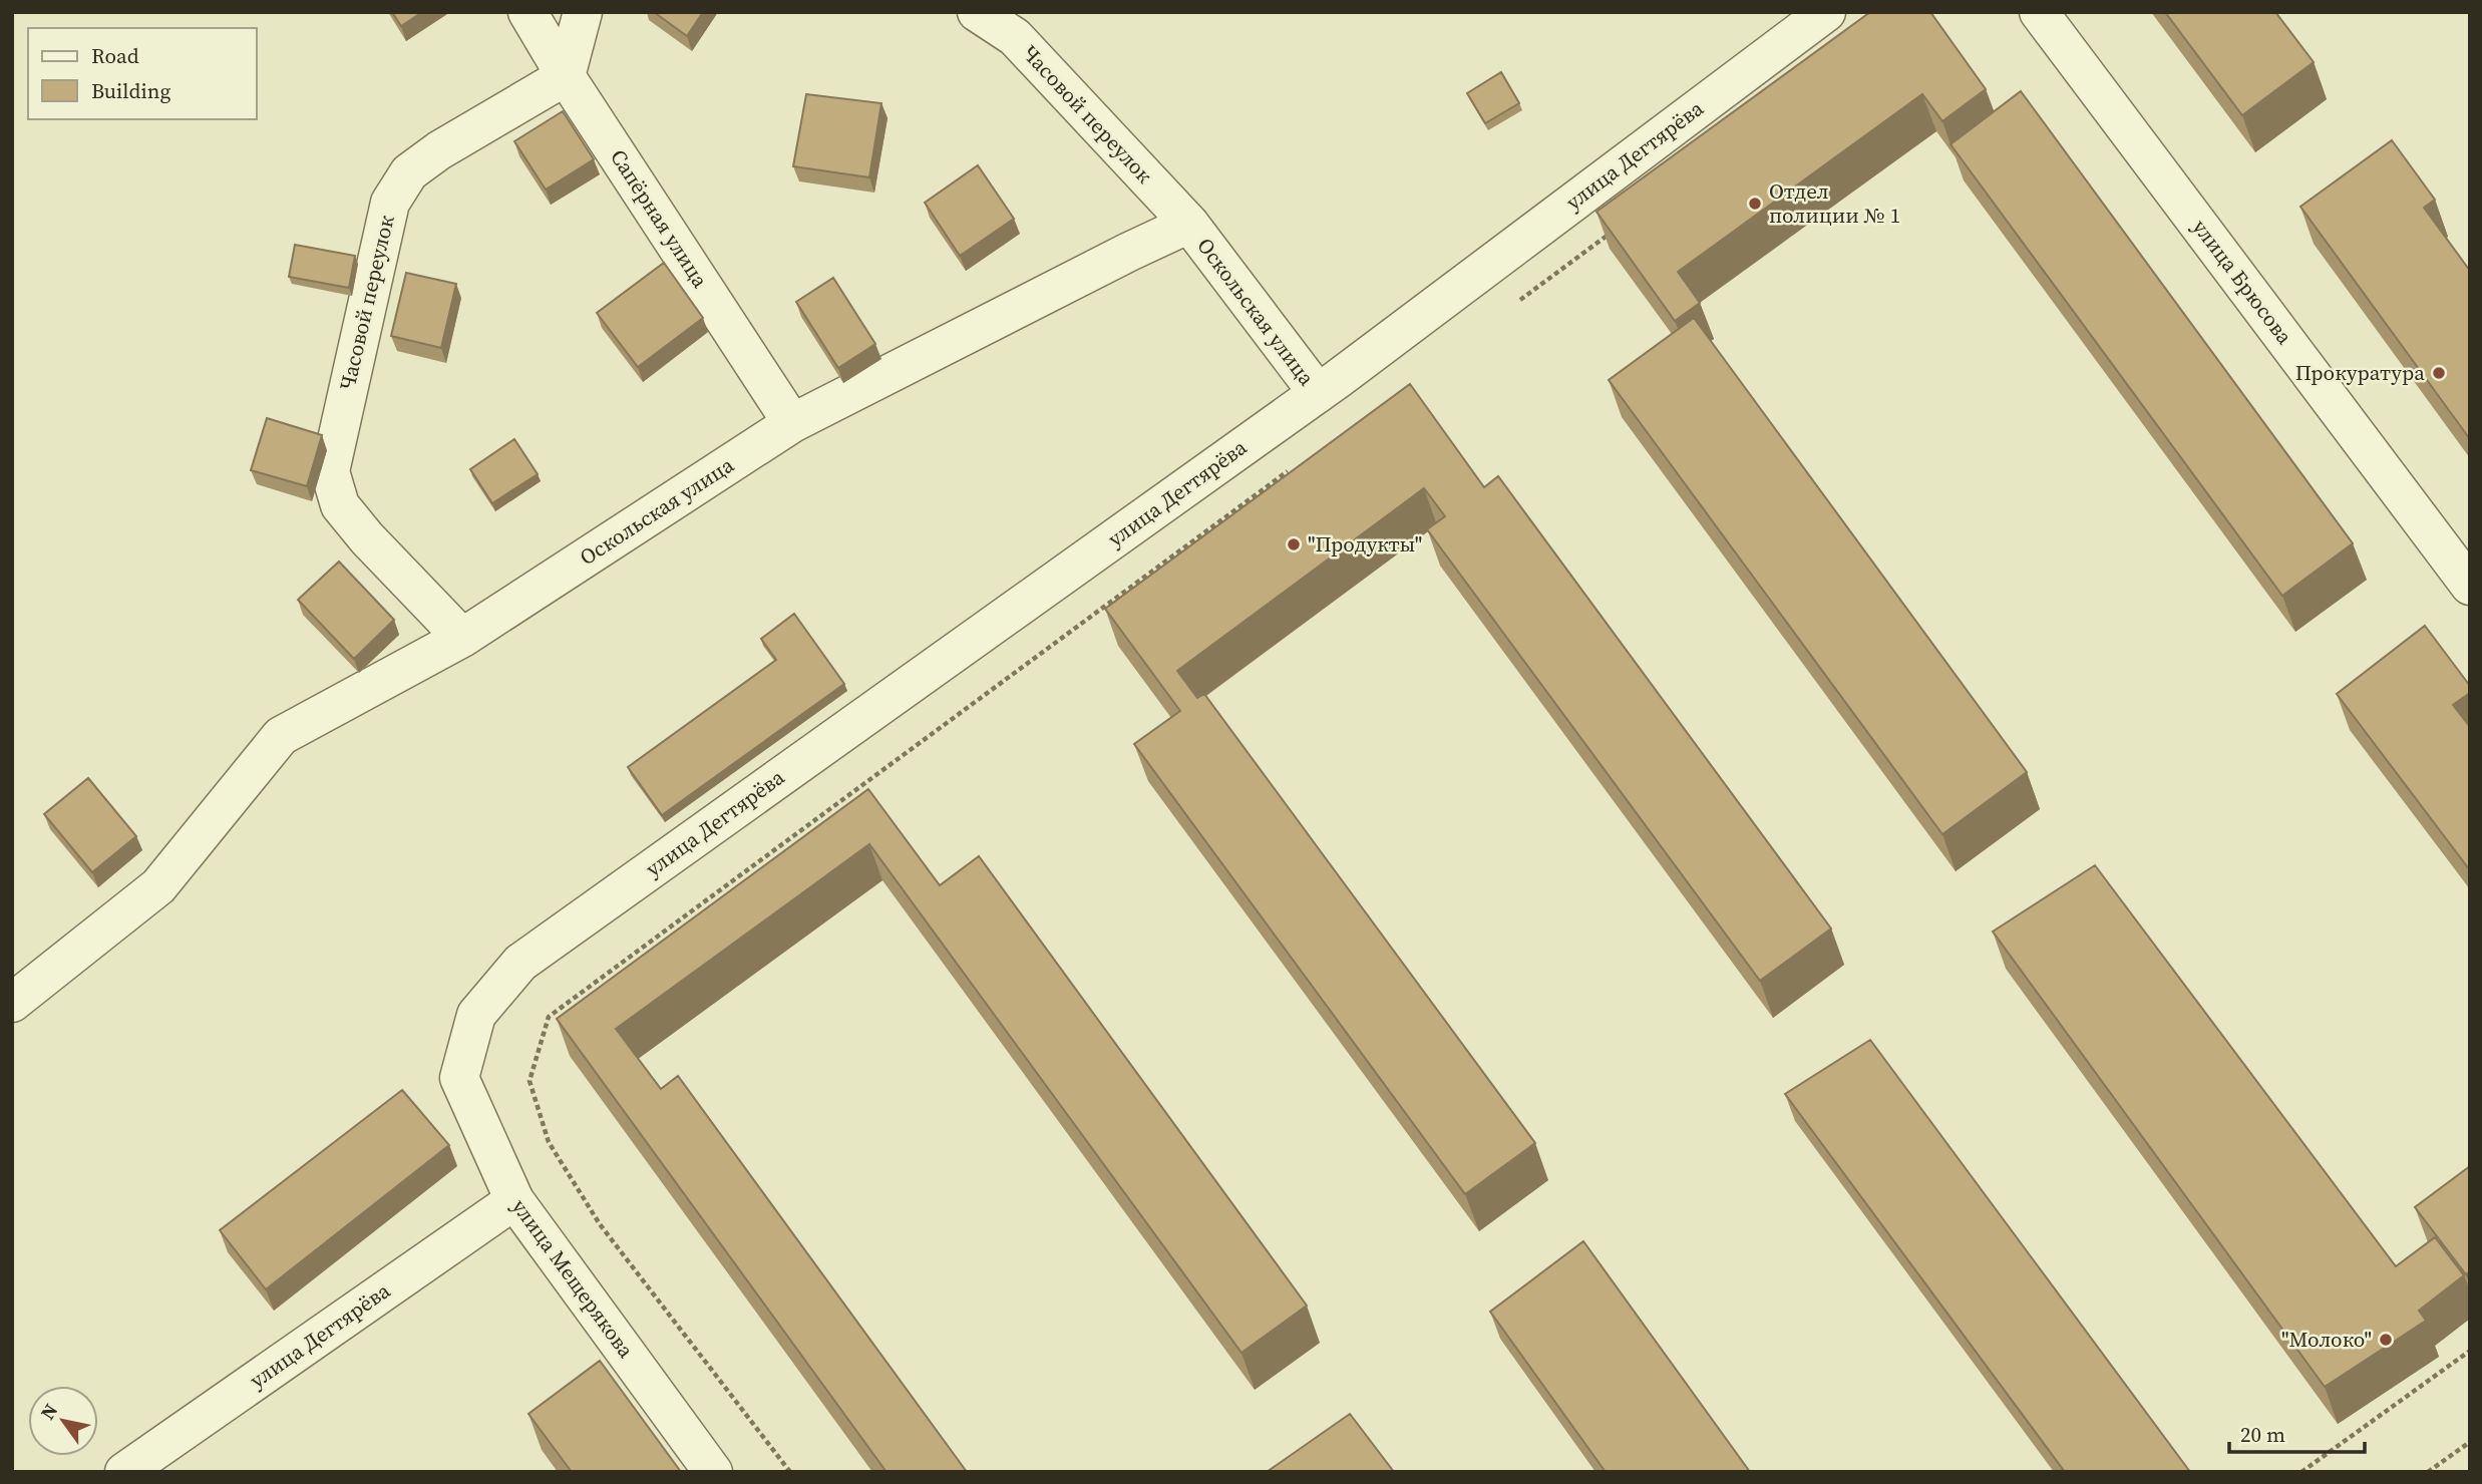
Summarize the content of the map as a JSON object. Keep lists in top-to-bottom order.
{
  "streets": {
    "street": [
      "Часовой переулок",
      "улица Дегтярёва",
      "Сапёрная улица",
      "улица Брюсова",
      "Оскольская улица",
      "улица Мещерякова"
    ]
  },
  "crossings": [
    ["Часовой переулок", "Сапёрная улица"],
    ["Часовой переулок", "Оскольская улица"],
    ["улица Дегтярёва", "Оскольская улица"],
    ["улица Дегтярёва", "улица Мещерякова"],
    ["Сапёрная улица", "Оскольская улица"]
  ],
  "places": [
    "Отдел полиции № 1",
    "Прокуратура",
    "\"Продукты\"",
    "\"Молоко\""
  ],
  "legend": ["Road", "Building"],
  "scale_bar": "20 m",
  "north": "top left"
}
